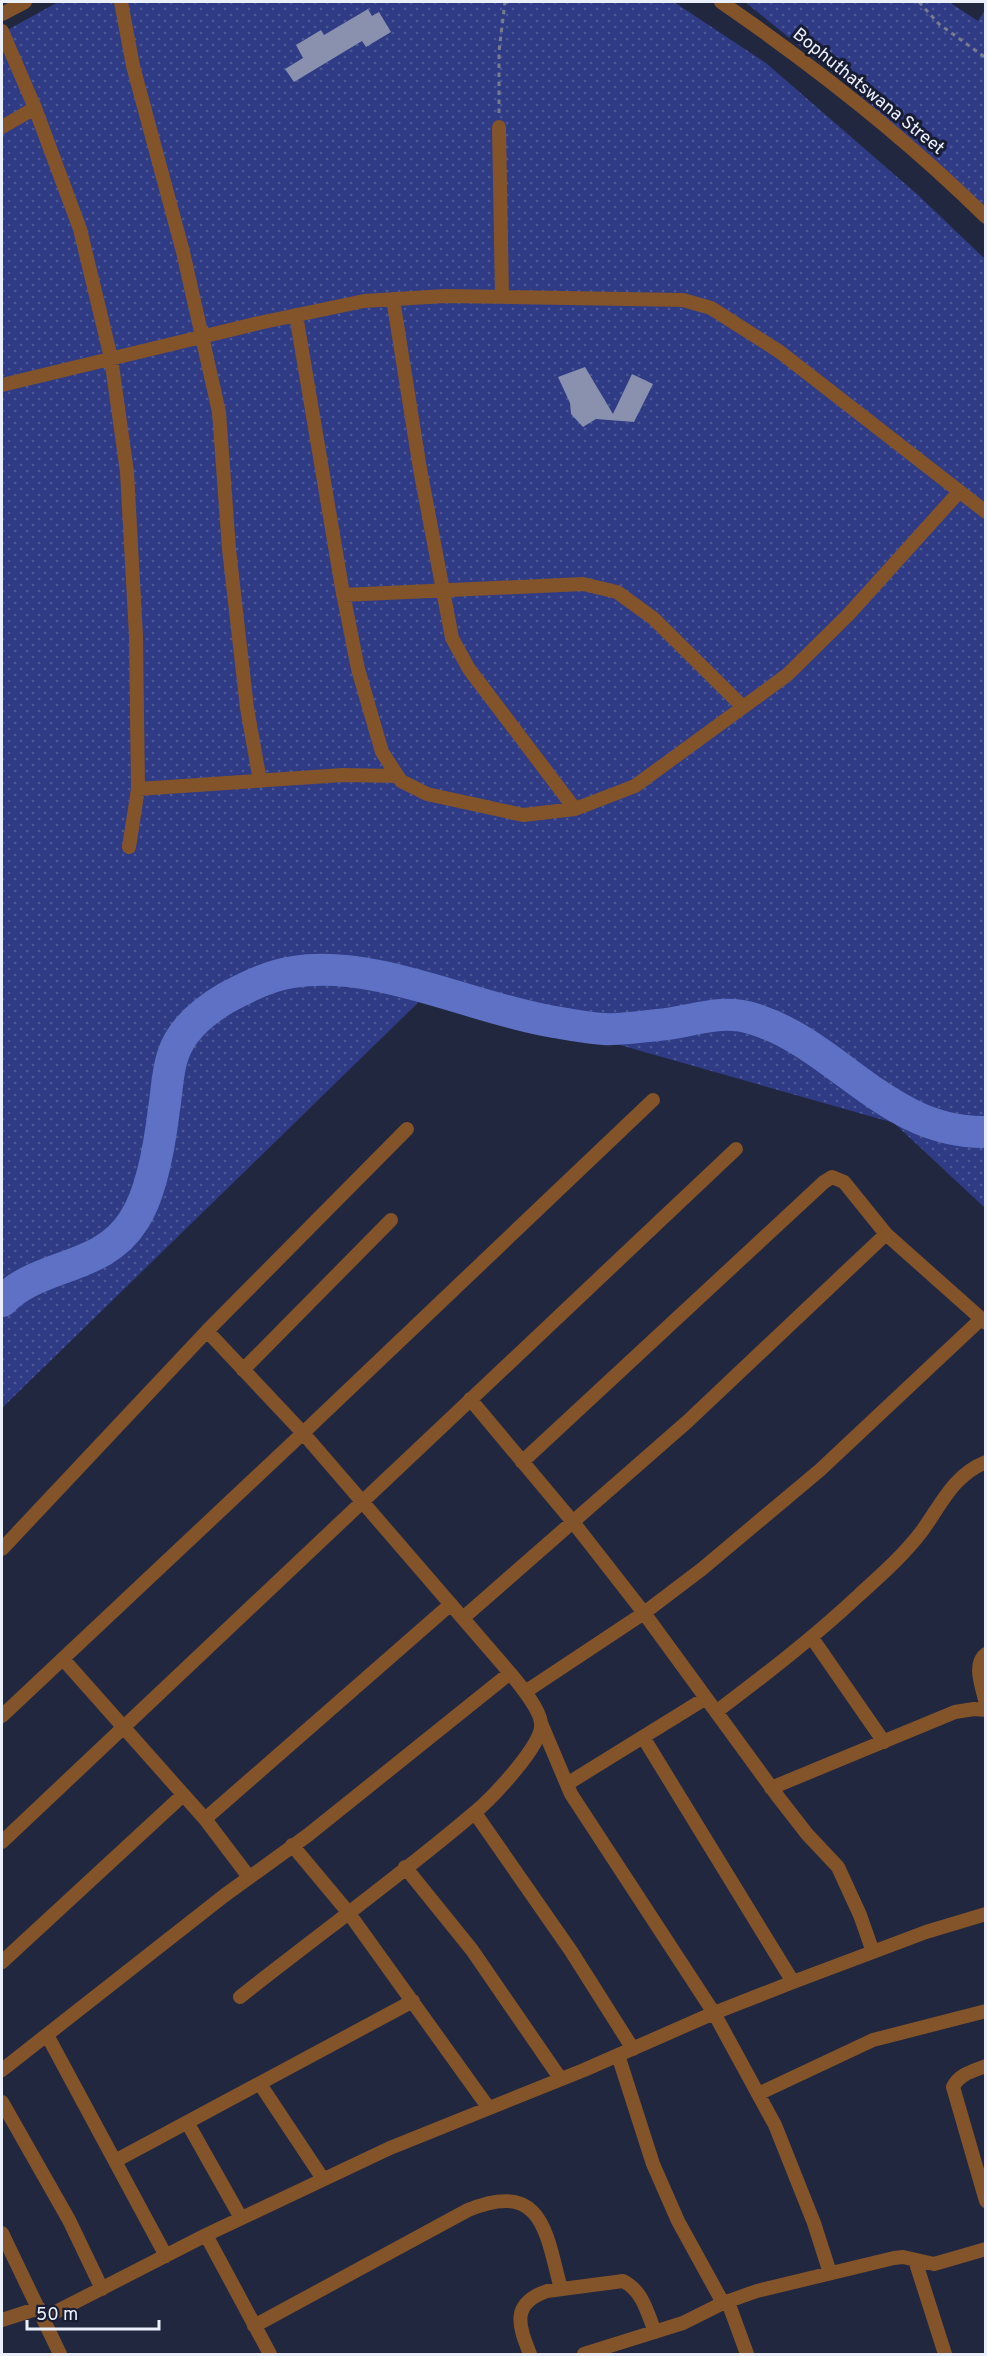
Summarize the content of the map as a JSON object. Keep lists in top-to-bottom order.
{
  "streets": {
    "street": ["Bophuthatswana Street"]
  },
  "scale_bar": "50 m"
}
